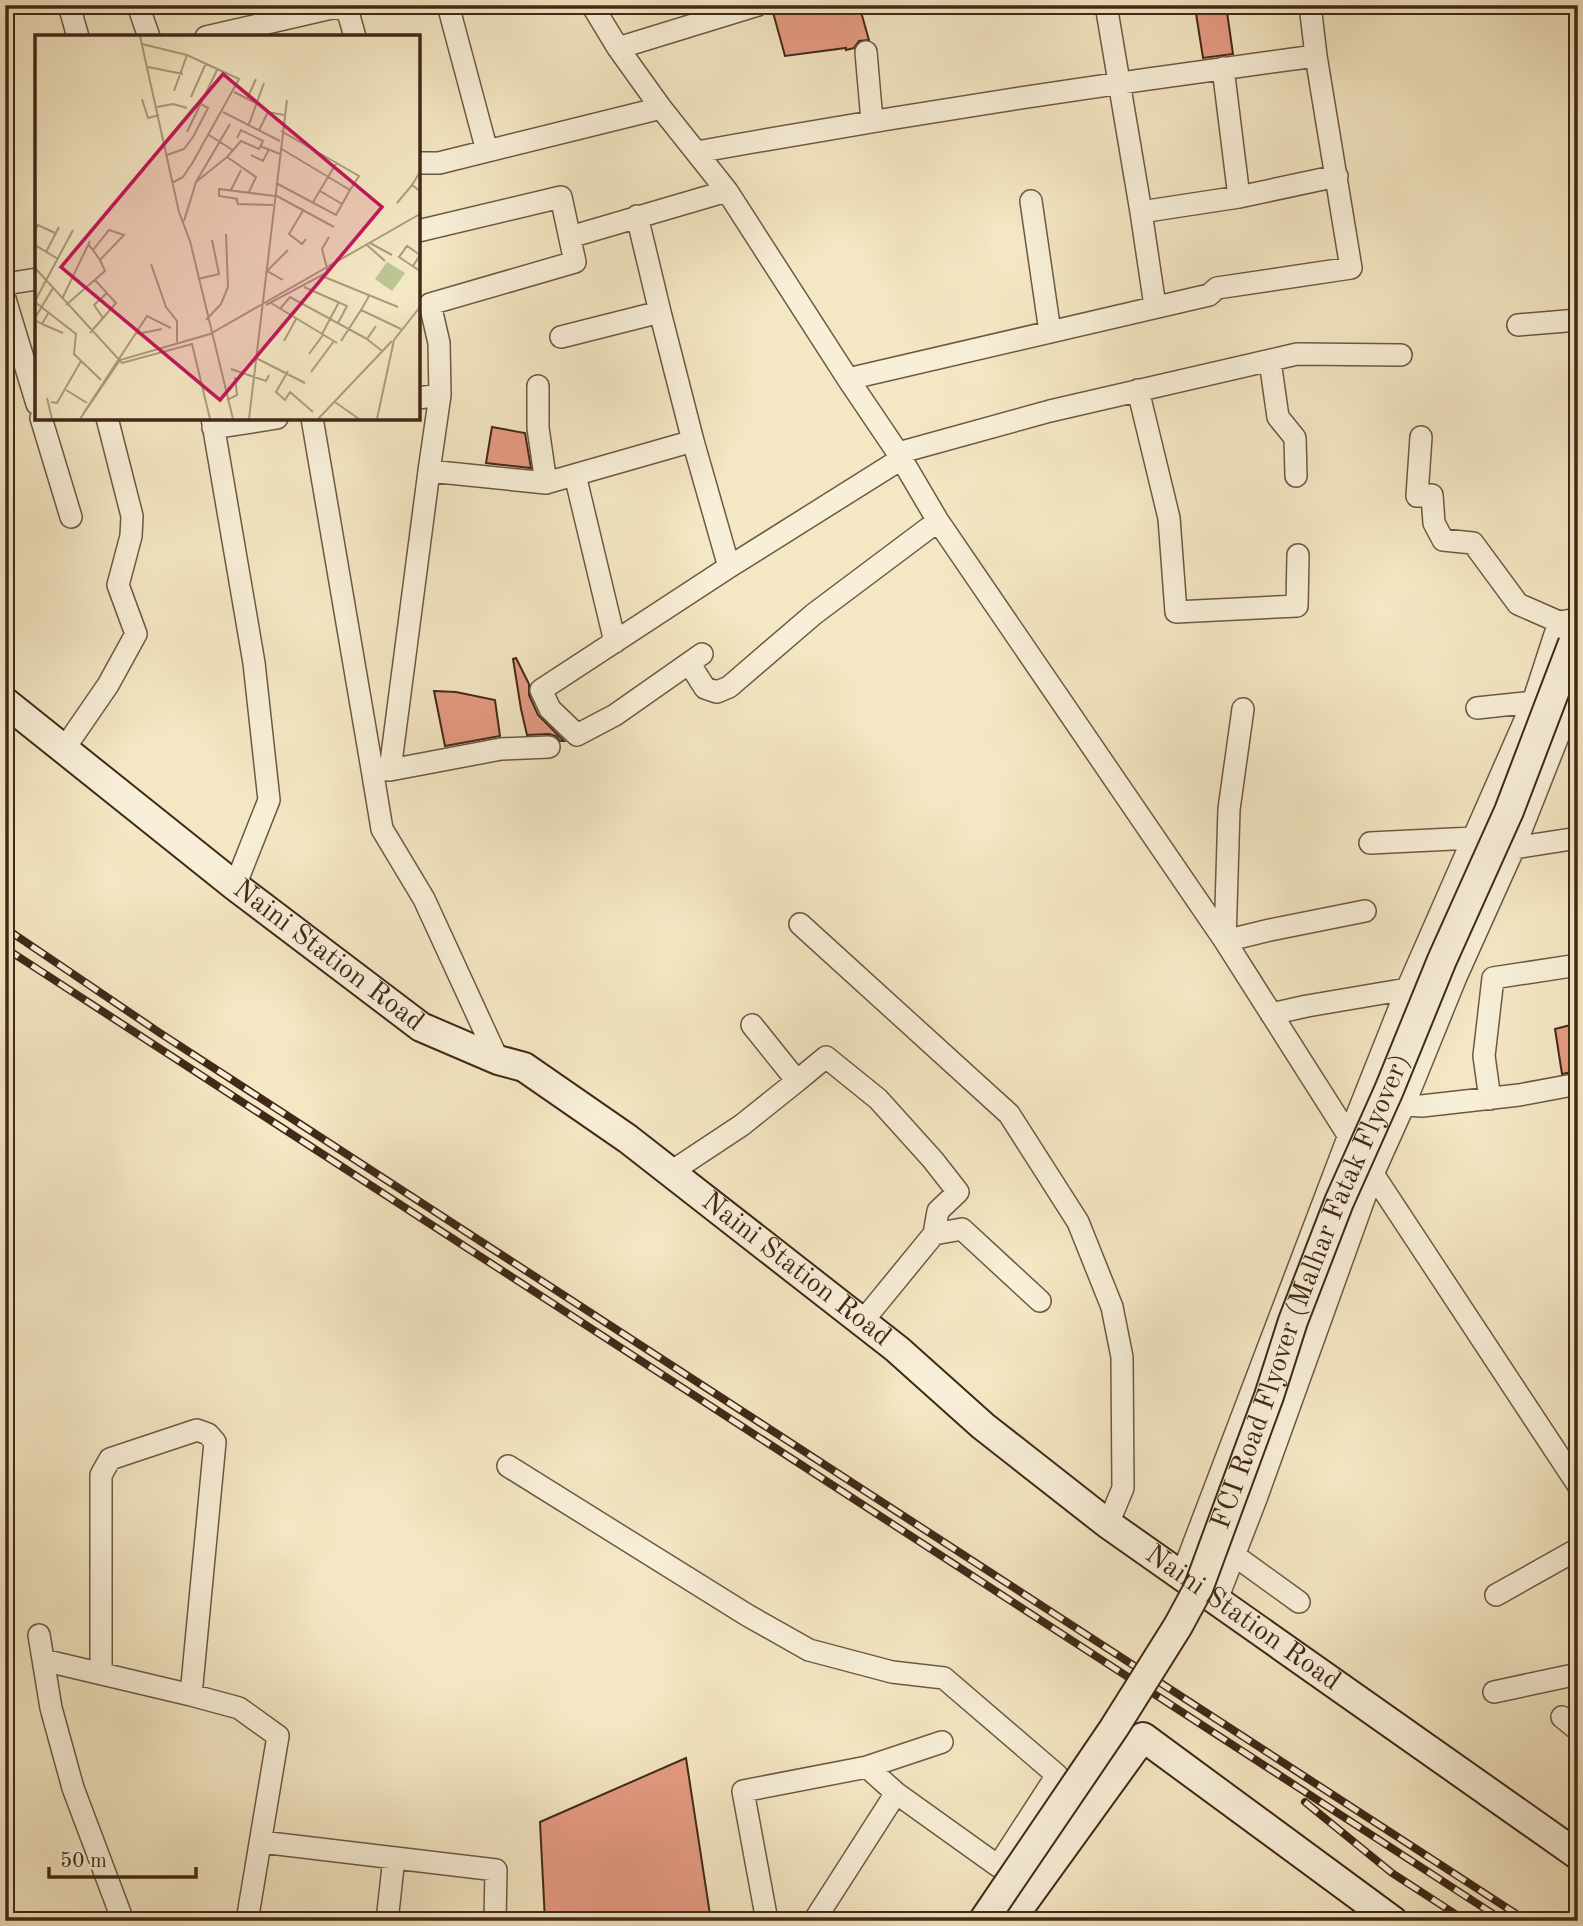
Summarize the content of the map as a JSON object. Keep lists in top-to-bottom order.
{
  "streets": {
    "street": ["Naini Station Road", "FCI Road Flyover (Malhar Fatak Flyover)"]
  },
  "scale_bar": "50 m"
}
